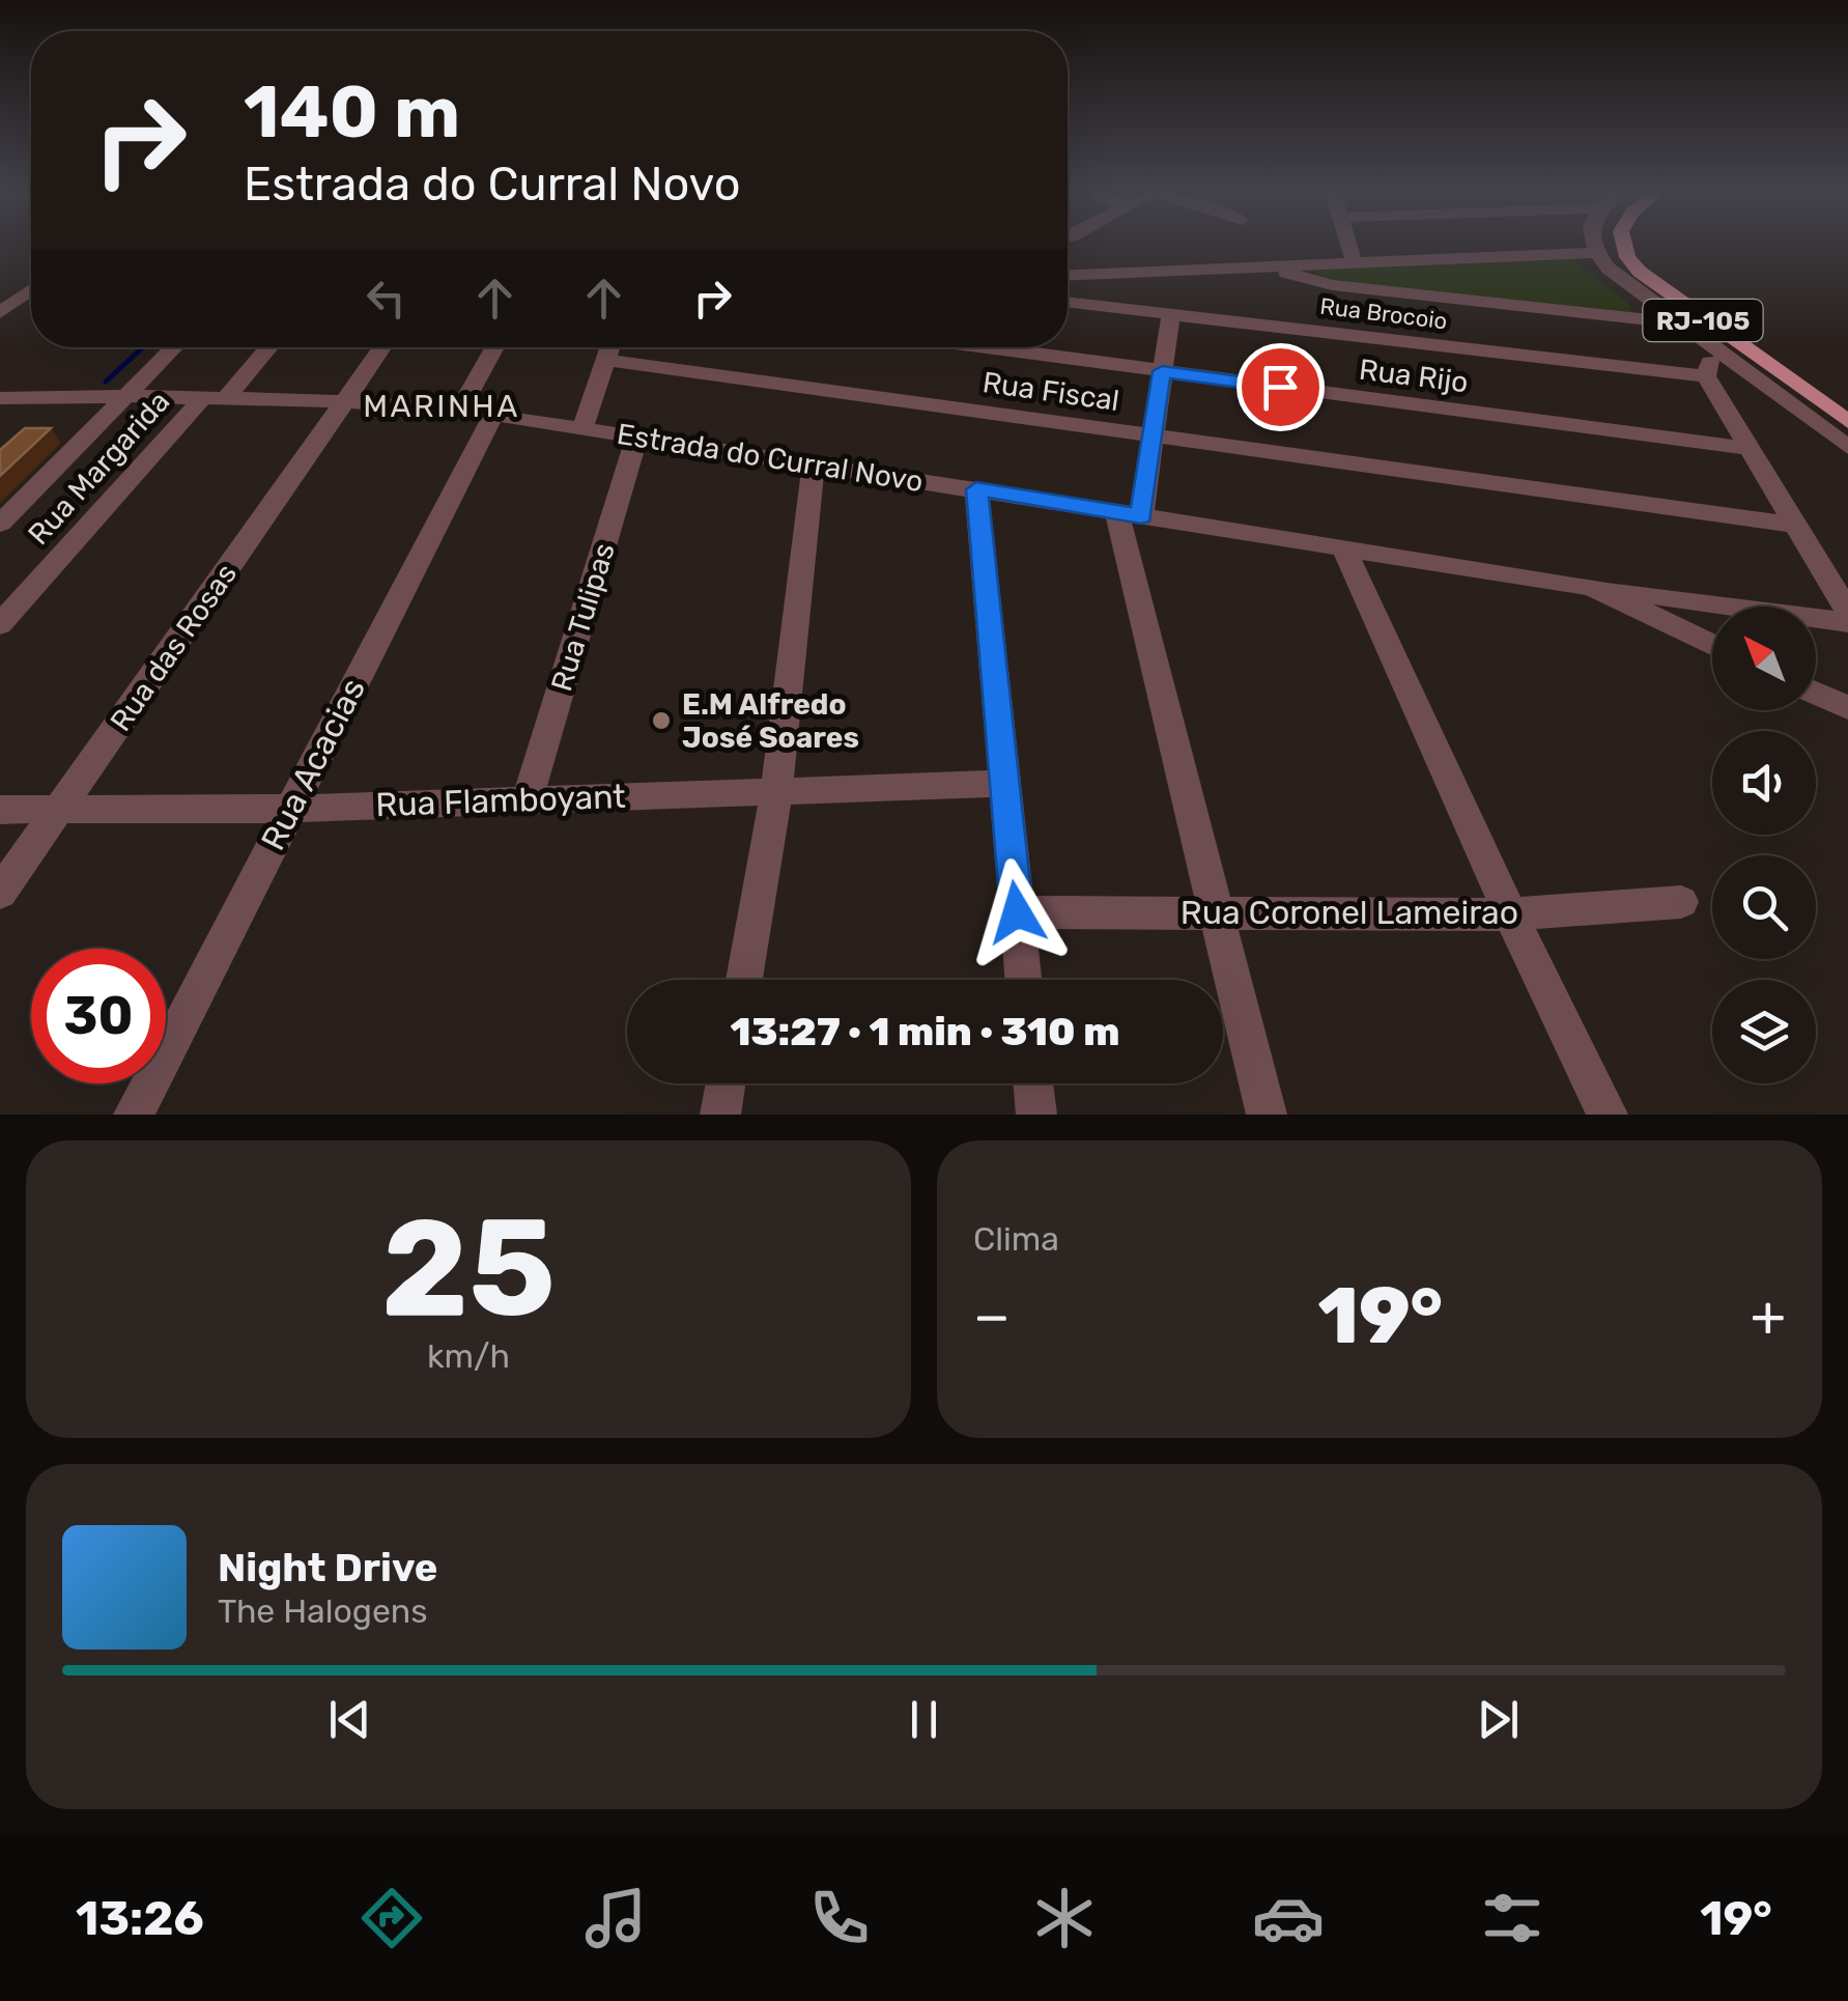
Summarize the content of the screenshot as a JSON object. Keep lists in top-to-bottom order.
{
  "streets": {
    "main road": ["RJ-105"],
    "street": [
      "Rua Brocoio",
      "Rua Rijo",
      "Rua Fiscal",
      "Estrada do Curral Novo",
      "Rua Margarida",
      "Rua Tulipas",
      "Rua das Rosas",
      "Rua Acacias",
      "Rua Flamboyant",
      "Rua Coronel Lameirao"
    ]
  },
  "crossings": [
    ["Estrada do Curral Novo", "Rua Margarida"],
    ["Estrada do Curral Novo", "Rua Tulipas"],
    ["Estrada do Curral Novo", "Rua das Rosas"],
    ["Estrada do Curral Novo", "Rua Acacias"],
    ["Rua Tulipas", "Rua Flamboyant"],
    ["Rua das Rosas", "Rua Flamboyant"],
    ["Rua Acacias", "Rua Flamboyant"]
  ],
  "districts": ["MARINHA"],
  "places": ["E.M Alfredo José Soares"],
  "north": "top left",
  "page": {
    "turn": ["140 m", "Estrada do Curral Novo"],
    "limit": "30",
    "trip": "13:27 · 1 min · 310 m",
    "tile": [
      ["25", "km/h"],
      "Clima"
    ],
    "heat": ["−", "19°", "+"],
    "song": ["Night Drive", "The Halogens"],
    "tabs": ["13:26", "19°"]
  }
}
